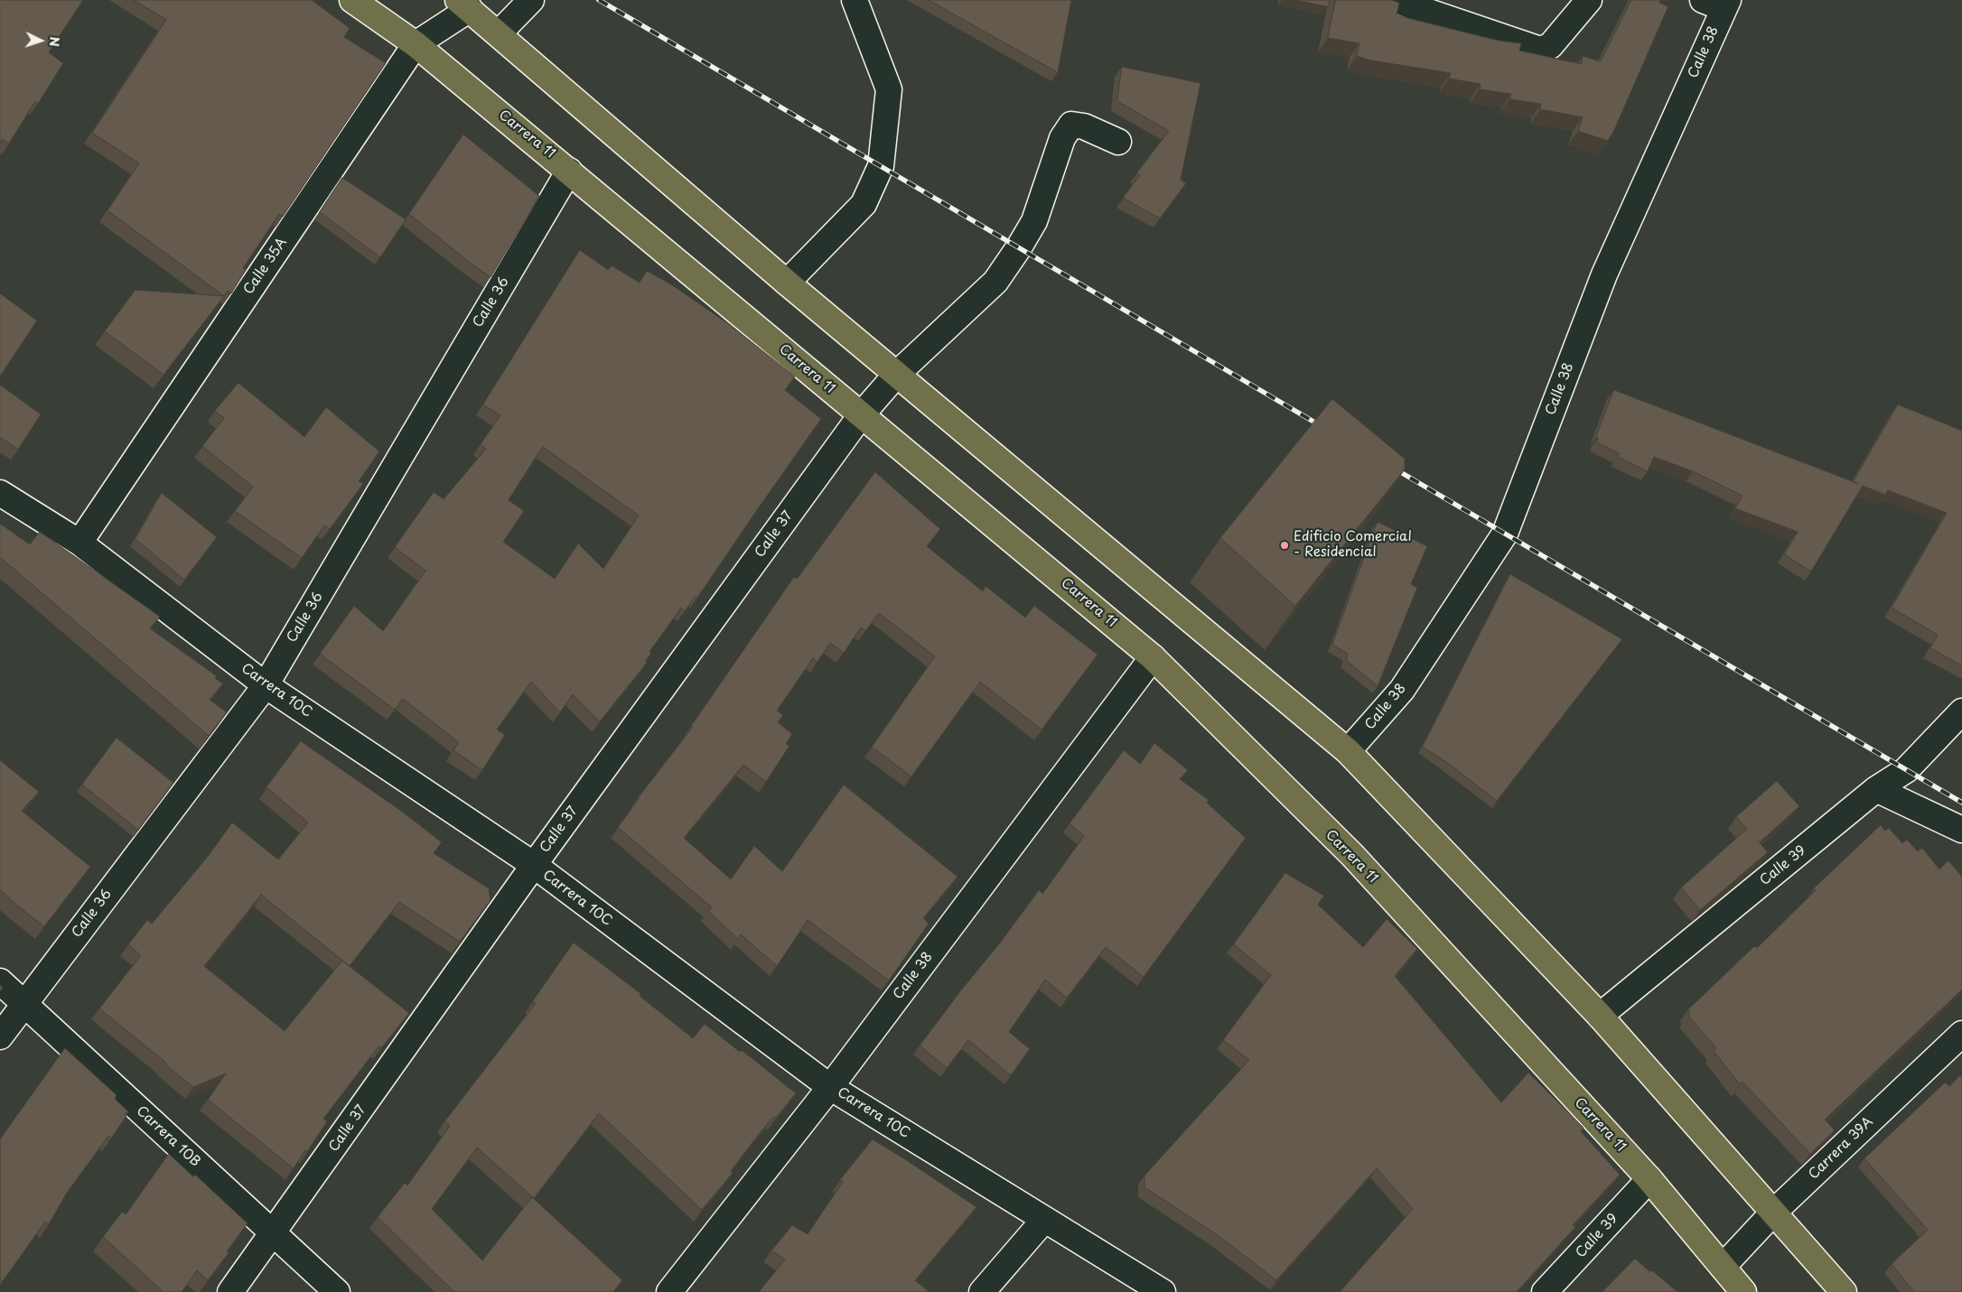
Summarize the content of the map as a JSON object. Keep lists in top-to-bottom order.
{
  "streets": {
    "main road": ["Carrera 11"],
    "street": [
      "Calle 38",
      "Calle 35A",
      "Calle 36",
      "Calle 37",
      "Carrera 10C",
      "Calle 39",
      "Carrera 10B",
      "Carrera 39A"
    ]
  },
  "crossings": [
    ["Calle 38", "Carrera 11"],
    ["Calle 38", "Carrera 10C"],
    ["Carrera 11", "Calle 35A"],
    ["Carrera 11", "Calle 36"],
    ["Carrera 11", "Calle 37"],
    ["Carrera 11", "Calle 39"],
    ["Carrera 11", "Carrera 39A"],
    ["Calle 35A", "Carrera 10C"],
    ["Calle 36", "Carrera 10C"],
    ["Calle 36", "Carrera 10B"],
    ["Calle 37", "Carrera 10C"],
    ["Calle 37", "Carrera 10B"]
  ],
  "places": ["Edificio Comercial - Residencial"],
  "north": "right"
}
